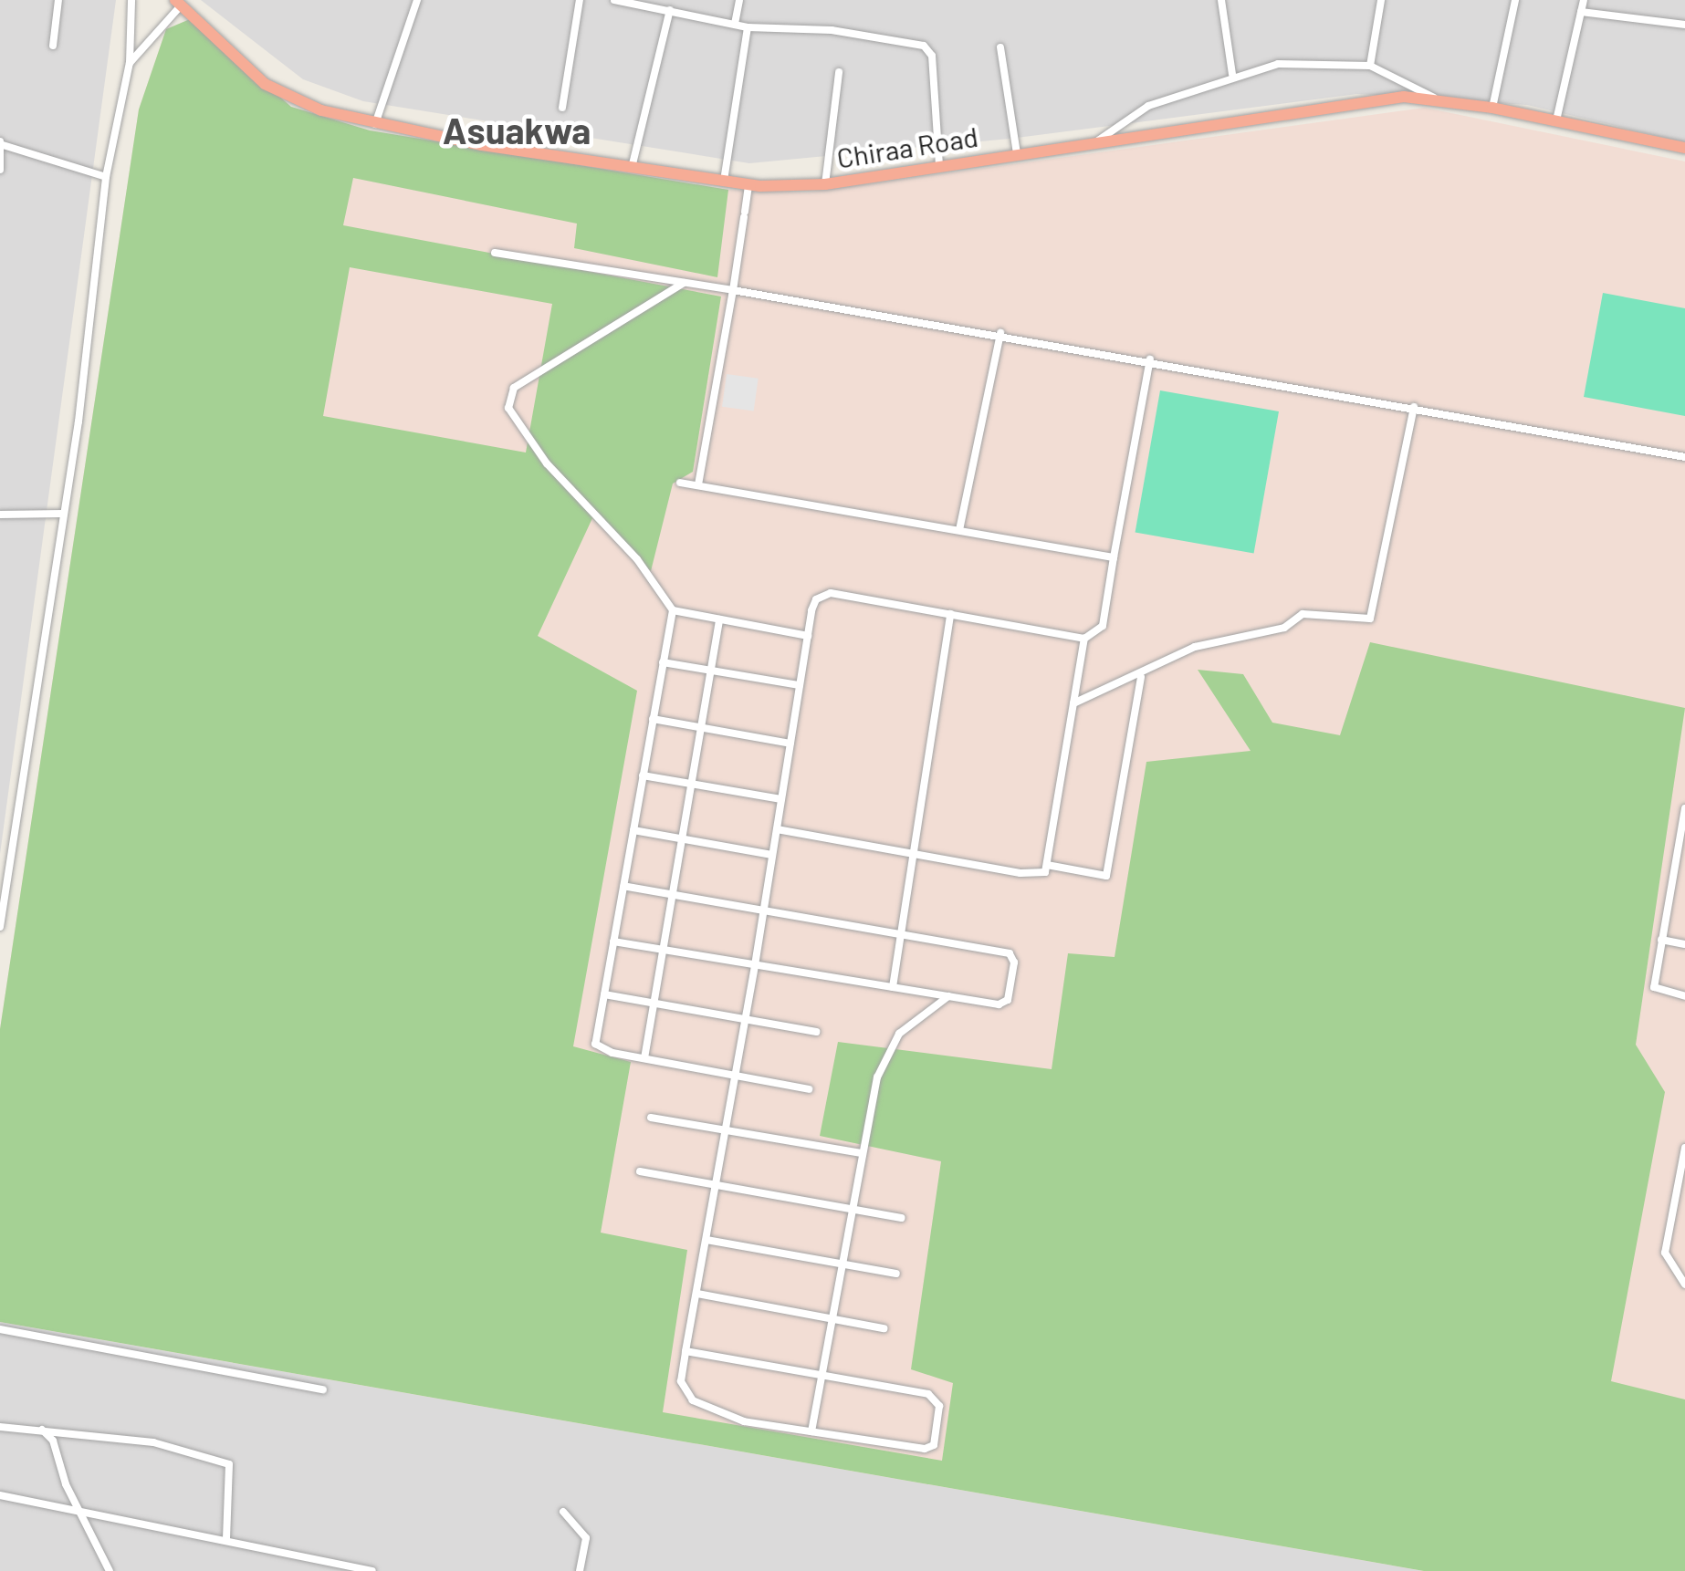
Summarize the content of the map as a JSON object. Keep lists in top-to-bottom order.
{
  "streets": {
    "highway": ["Chiraa Road"]
  },
  "districts": ["Asuakwa"]
}
